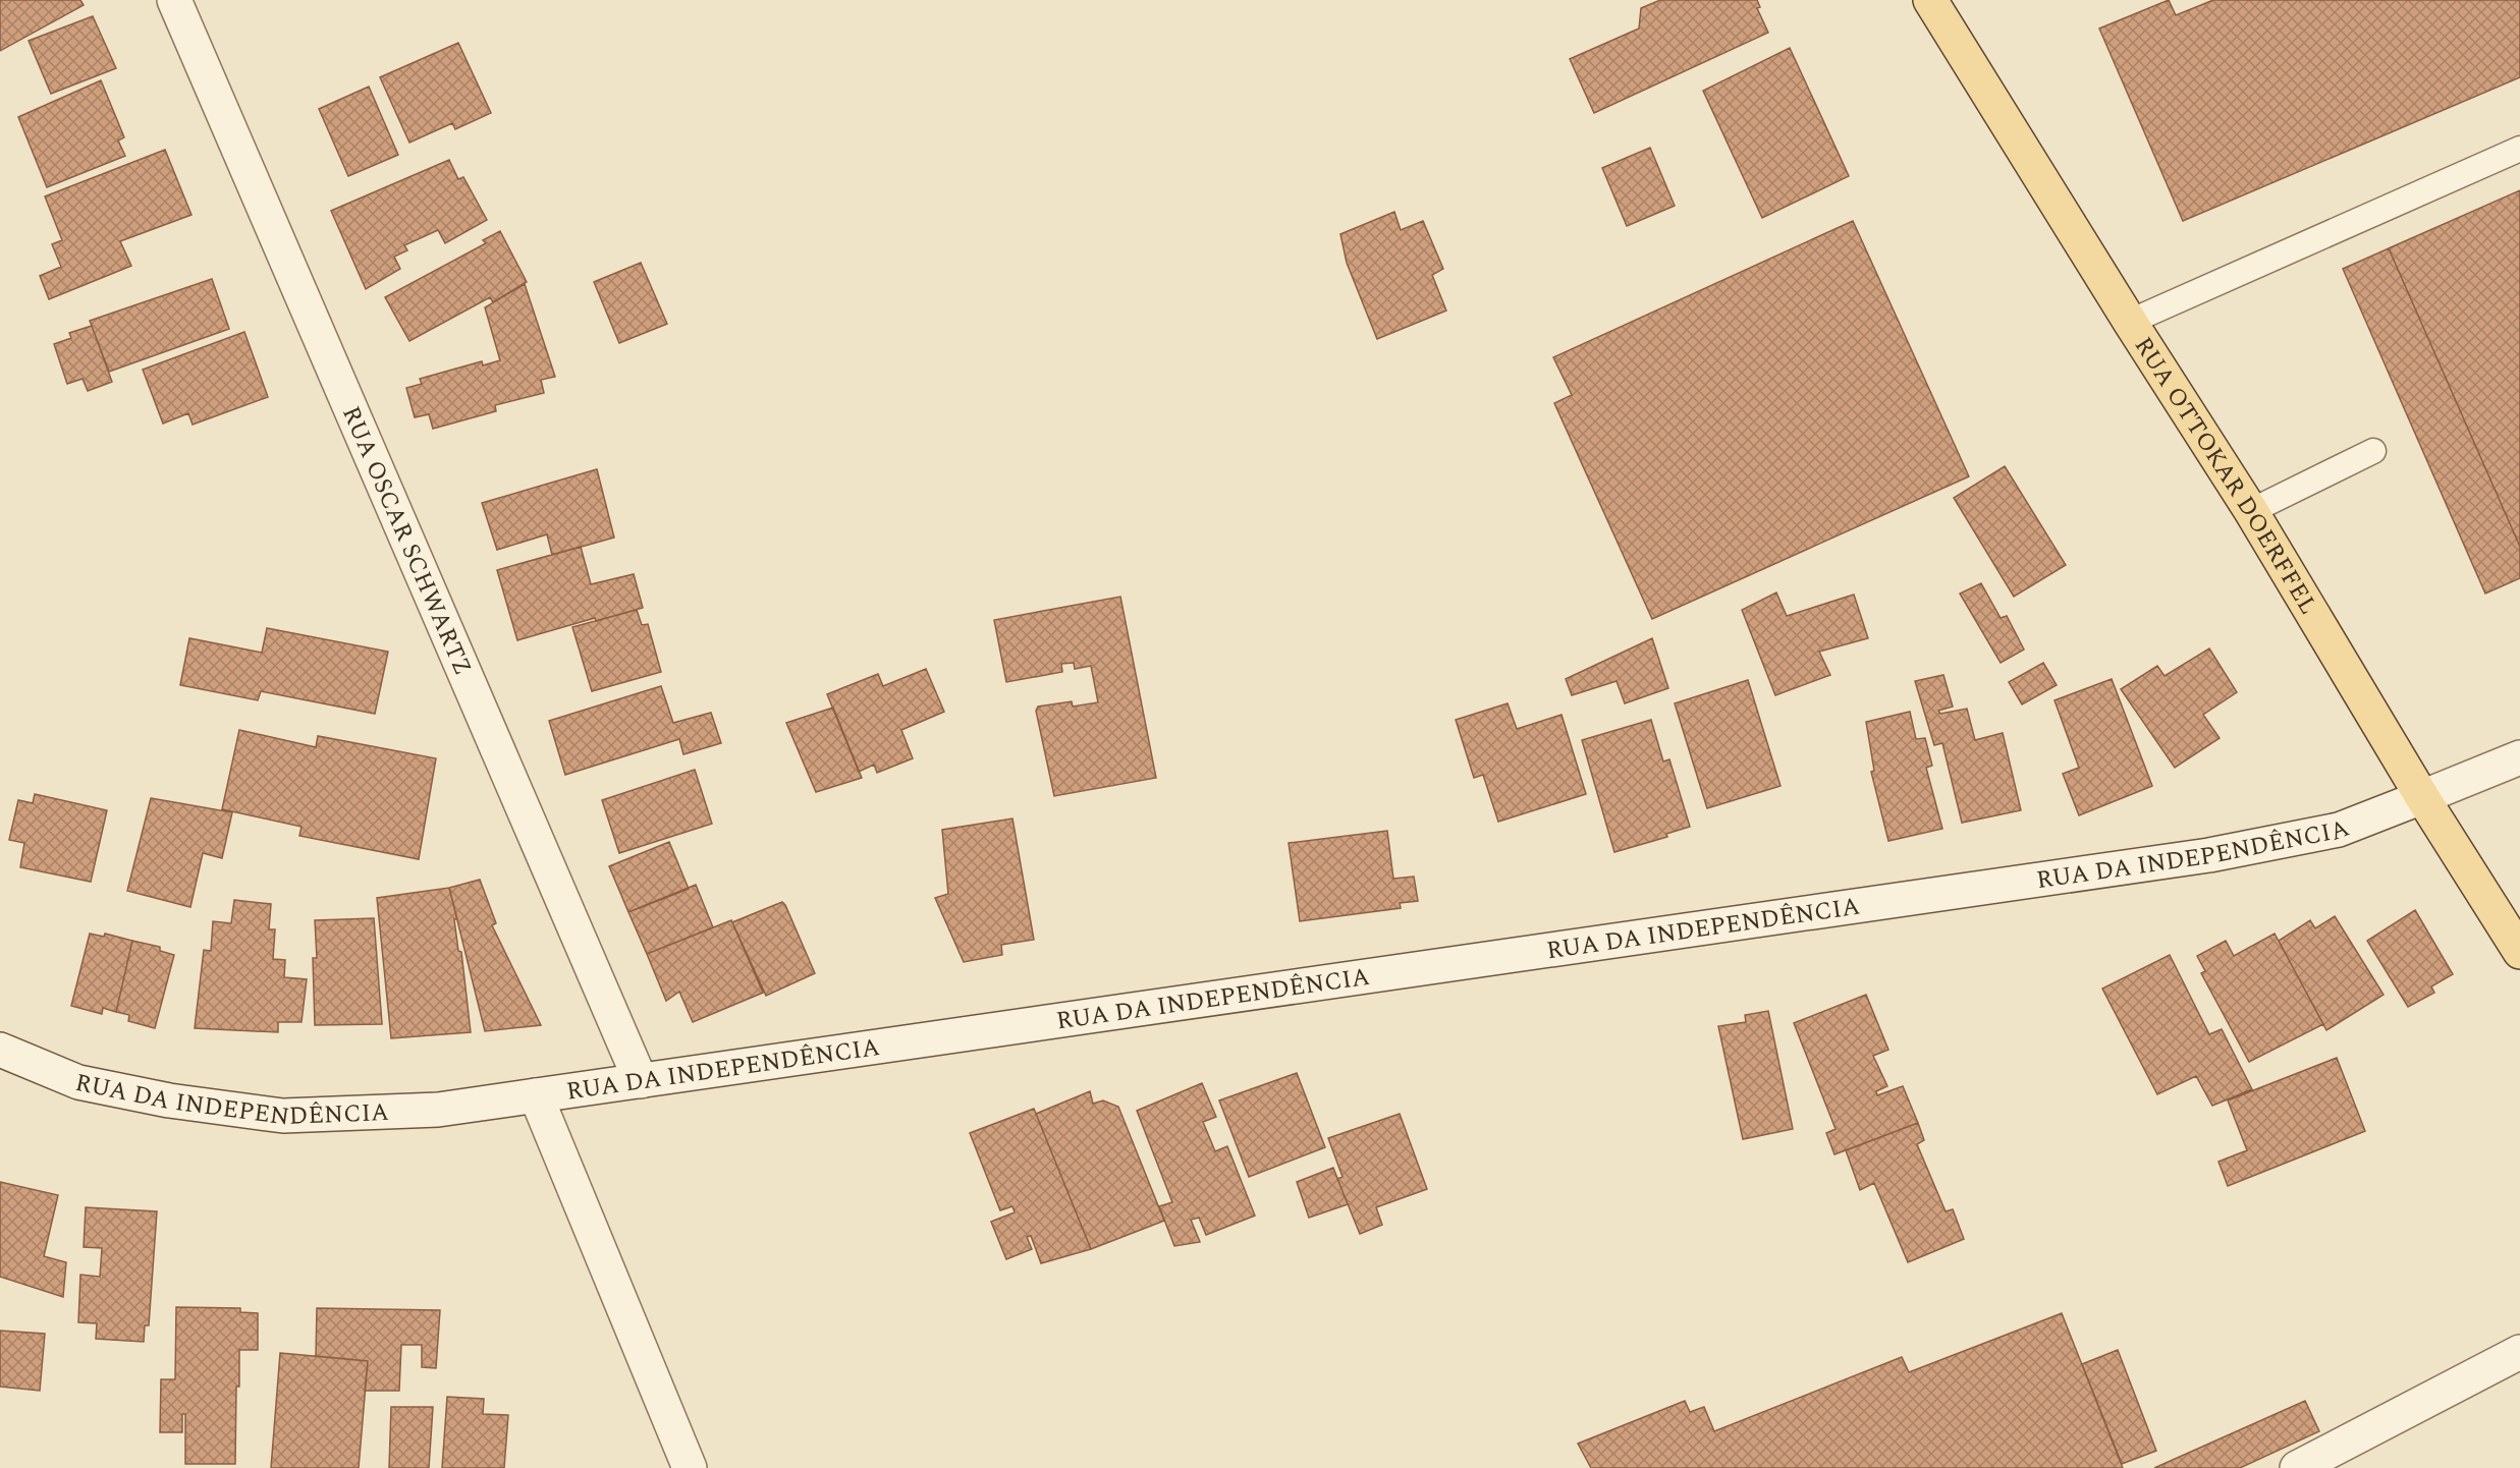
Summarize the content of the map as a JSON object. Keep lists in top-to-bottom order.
{
  "streets": {
    "main road": ["RUA OTTOKAR DOERFFEL"],
    "street": ["RUA OSCAR SCHWARTZ", "RUA DA INDEPENDÊNCIA"]
  },
  "crossings": [
    ["RUA OTTOKAR DOERFFEL", "RUA DA INDEPENDÊNCIA"],
    ["RUA OSCAR SCHWARTZ", "RUA DA INDEPENDÊNCIA"]
  ]
}
